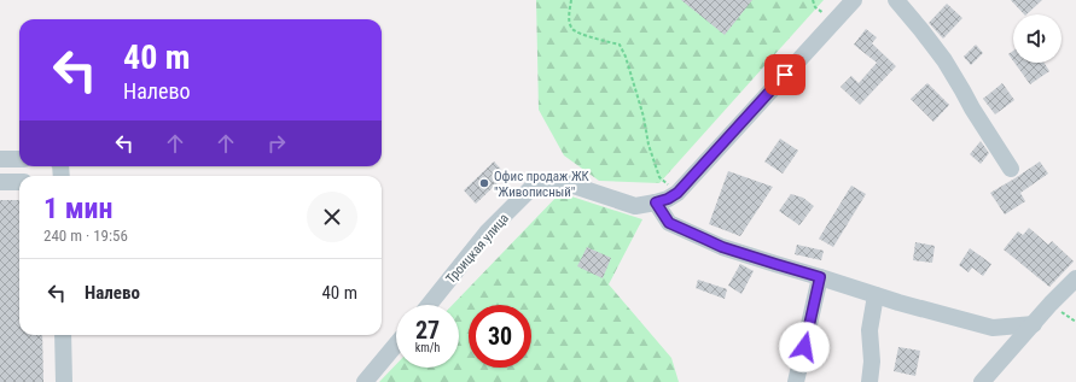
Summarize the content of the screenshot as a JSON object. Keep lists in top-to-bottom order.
{
  "streets": {
    "street": ["Троицкая улица"]
  },
  "places": ["Офис продаж ЖК \"Живописный\""],
  "page": {
    "turn": ["40 m", "Налево"],
    "heading": ["1 мин", "240 m · 19:56"],
    "list": [
      {
        "name": "Налево",
        "value": "40 m"
      }
    ],
    "speed": "27 km/h",
    "limit": "30"
  }
}
